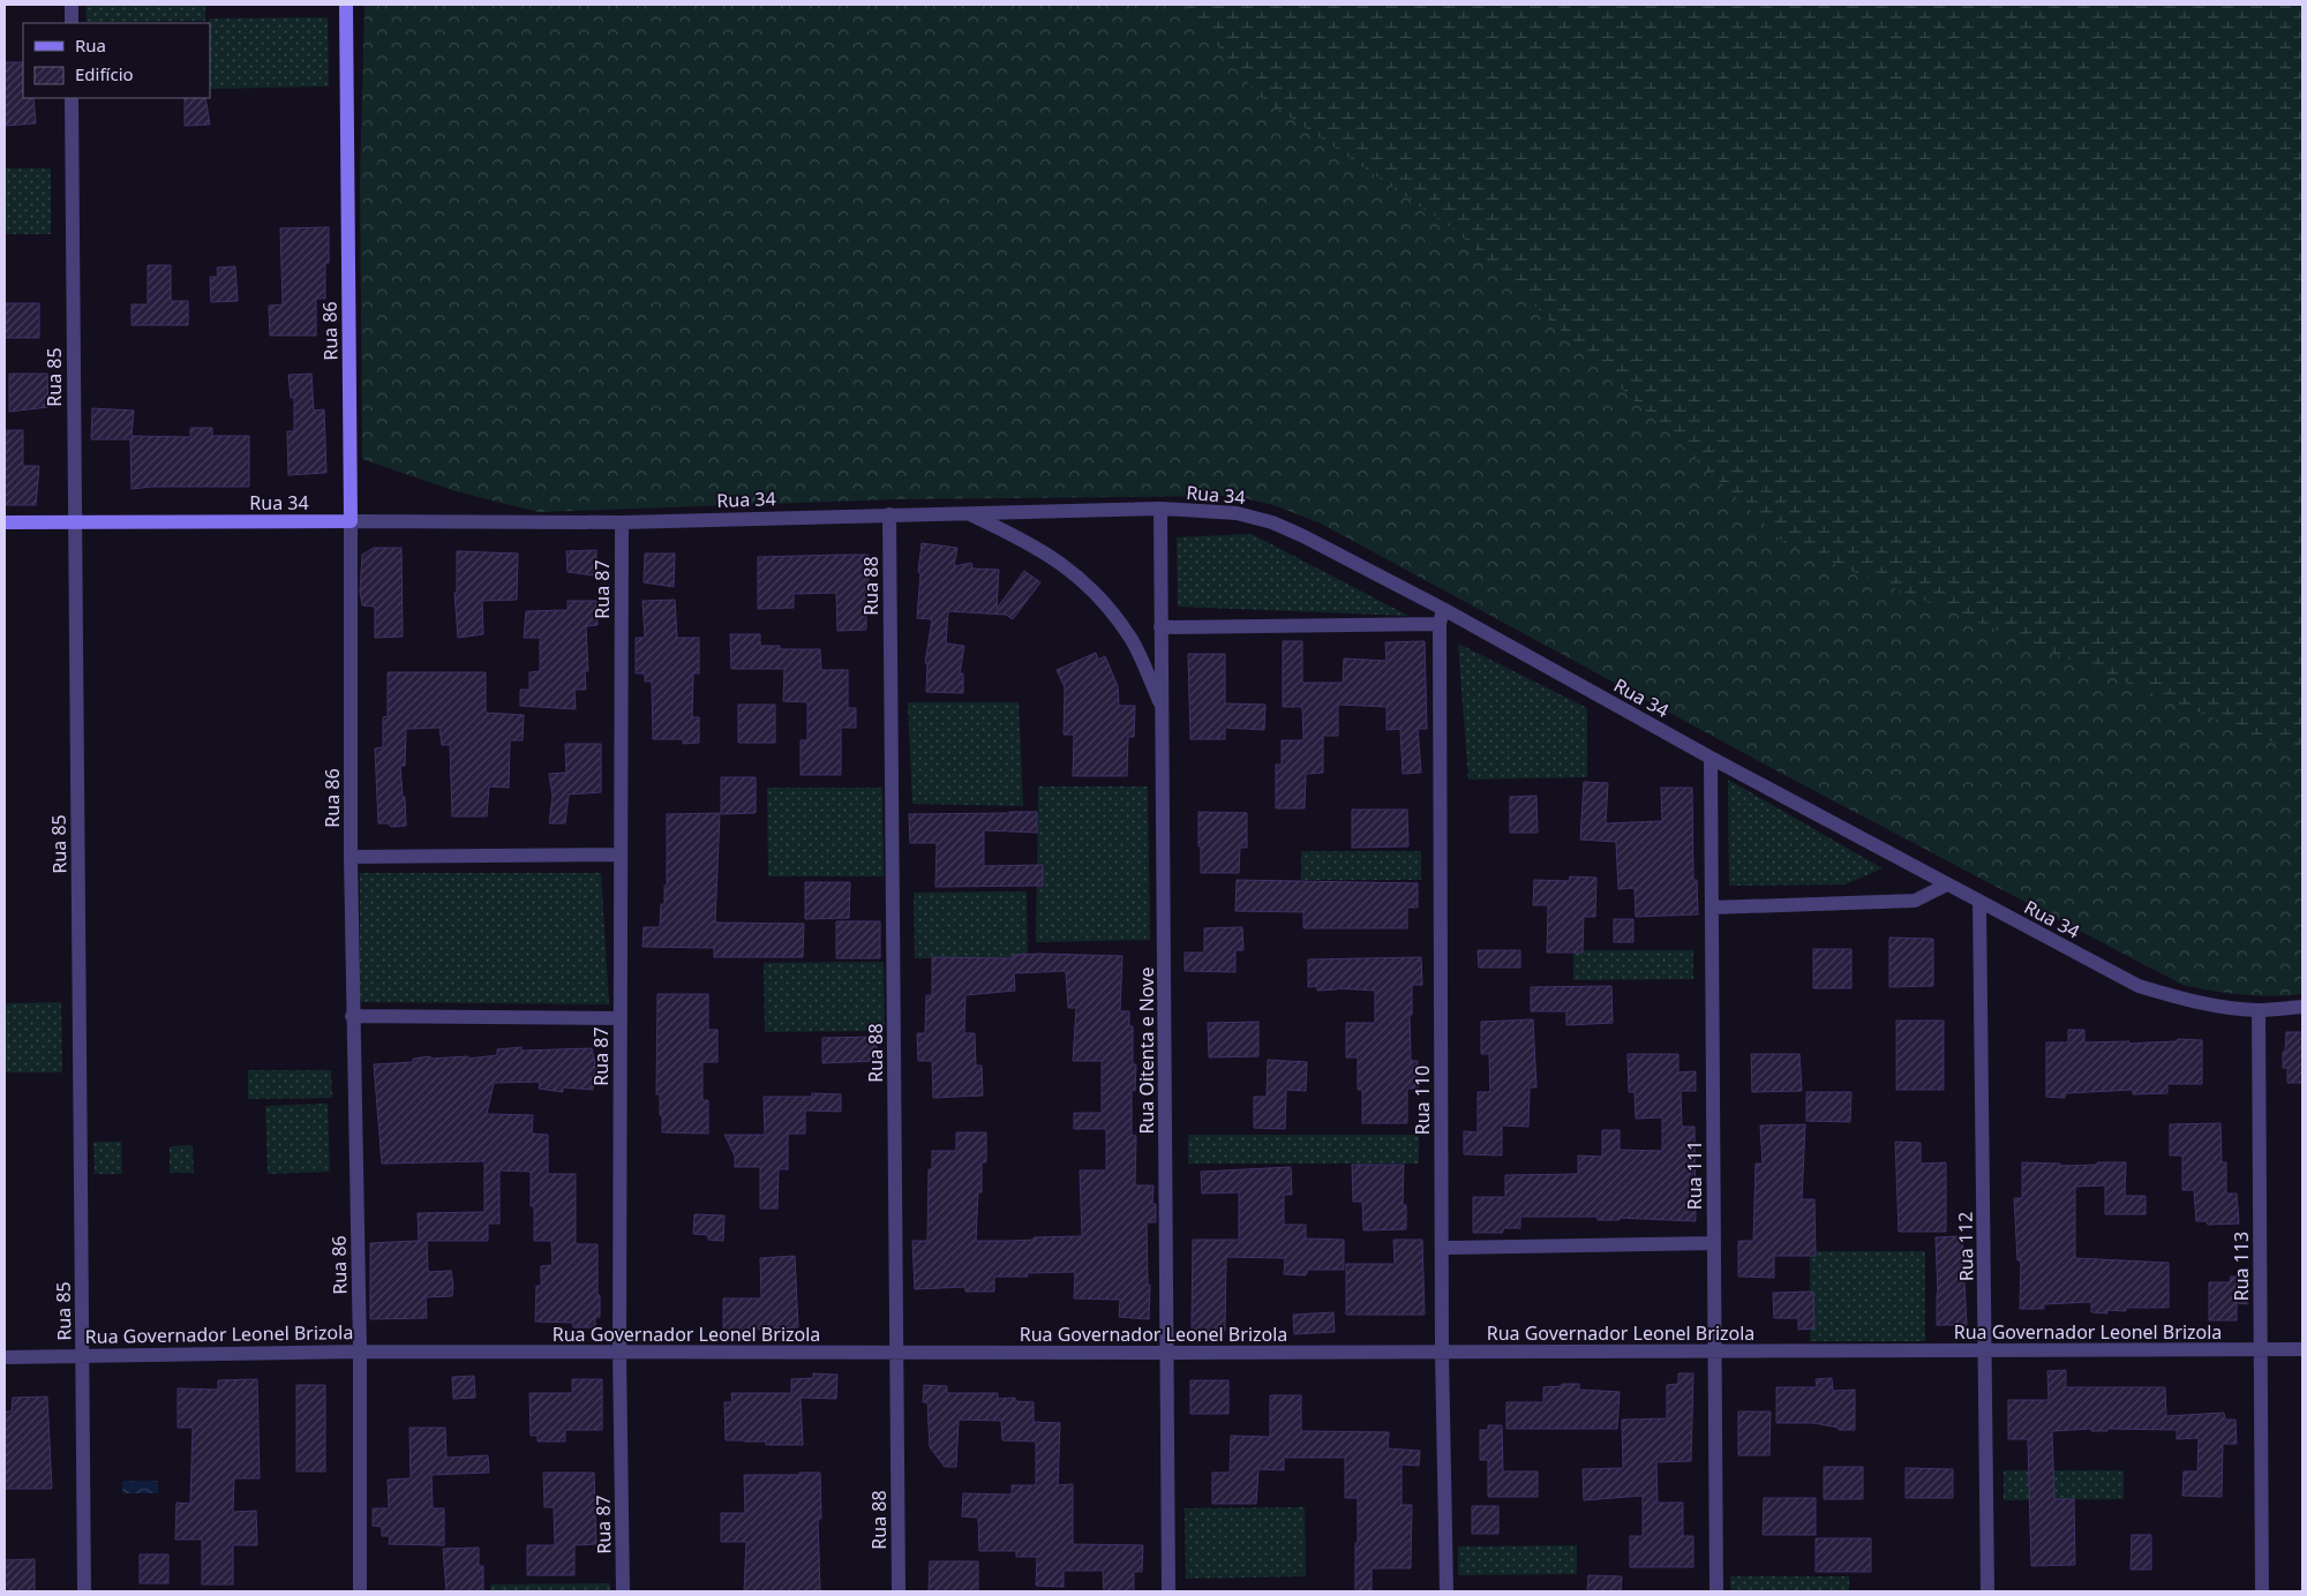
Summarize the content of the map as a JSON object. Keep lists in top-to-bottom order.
{
  "streets": {
    "street": [
      "Rua 86",
      "Rua 85",
      "Rua 34",
      "Rua 88",
      "Rua 87",
      "Rua Oitenta e Nove",
      "Rua 110",
      "Rua 111",
      "Rua 112",
      "Rua 113",
      "Rua Governador Leonel Brizola"
    ]
  },
  "crossings": [
    ["Rua 86", "Rua 34"],
    ["Rua 86", "Rua Governador Leonel Brizola"],
    ["Rua 85", "Rua 34"],
    ["Rua 85", "Rua Governador Leonel Brizola"],
    ["Rua 34", "Rua 88"],
    ["Rua 34", "Rua 87"],
    ["Rua 34", "Rua Oitenta e Nove"],
    ["Rua 34", "Rua 110"],
    ["Rua 34", "Rua 111"],
    ["Rua 34", "Rua 112"],
    ["Rua 34", "Rua 113"],
    ["Rua 88", "Rua Governador Leonel Brizola"],
    ["Rua 87", "Rua Governador Leonel Brizola"],
    ["Rua Oitenta e Nove", "Rua Governador Leonel Brizola"],
    ["Rua 110", "Rua Governador Leonel Brizola"],
    ["Rua 111", "Rua Governador Leonel Brizola"],
    ["Rua 112", "Rua Governador Leonel Brizola"],
    ["Rua 113", "Rua Governador Leonel Brizola"]
  ],
  "legend": ["Rua", "Edifício"]
}
